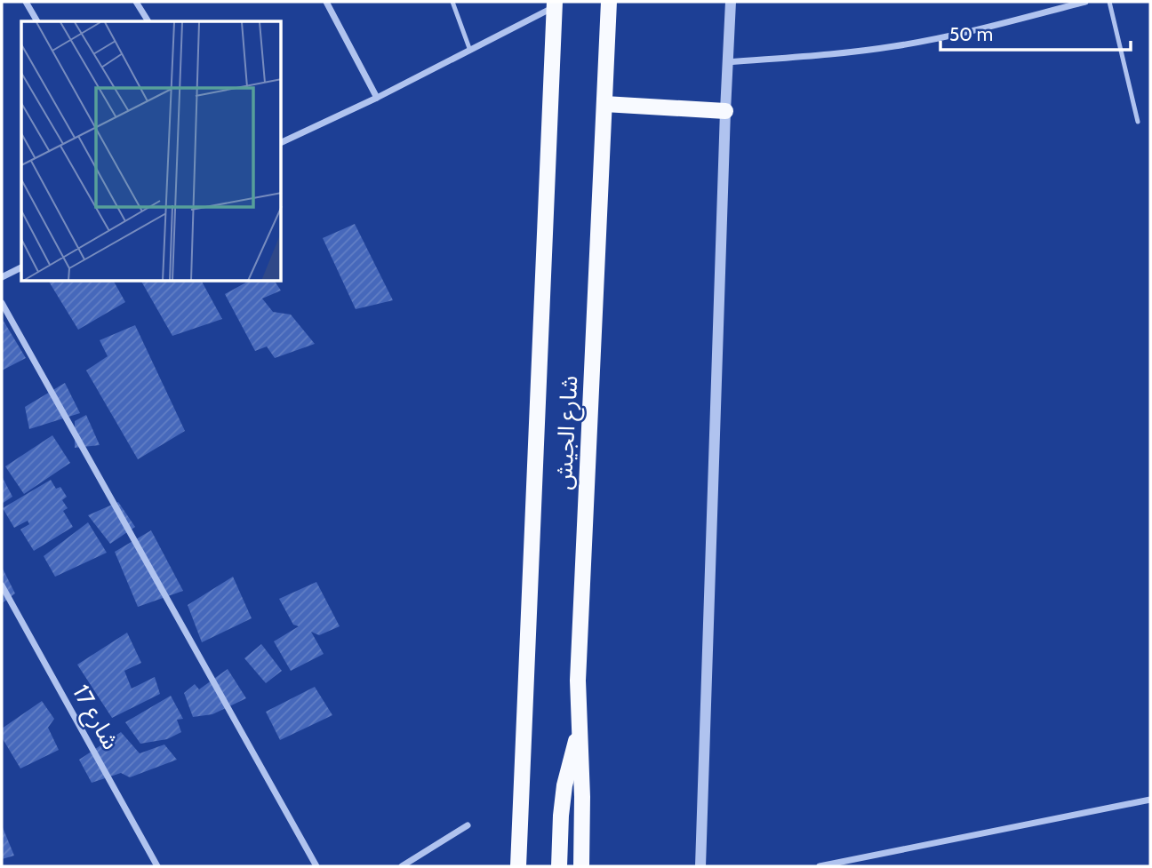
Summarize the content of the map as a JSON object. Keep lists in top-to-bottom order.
{
  "streets": {
    "main road": ["شارع الجيش"],
    "street": ["شارع 17"]
  },
  "scale_bar": "50 m"
}
